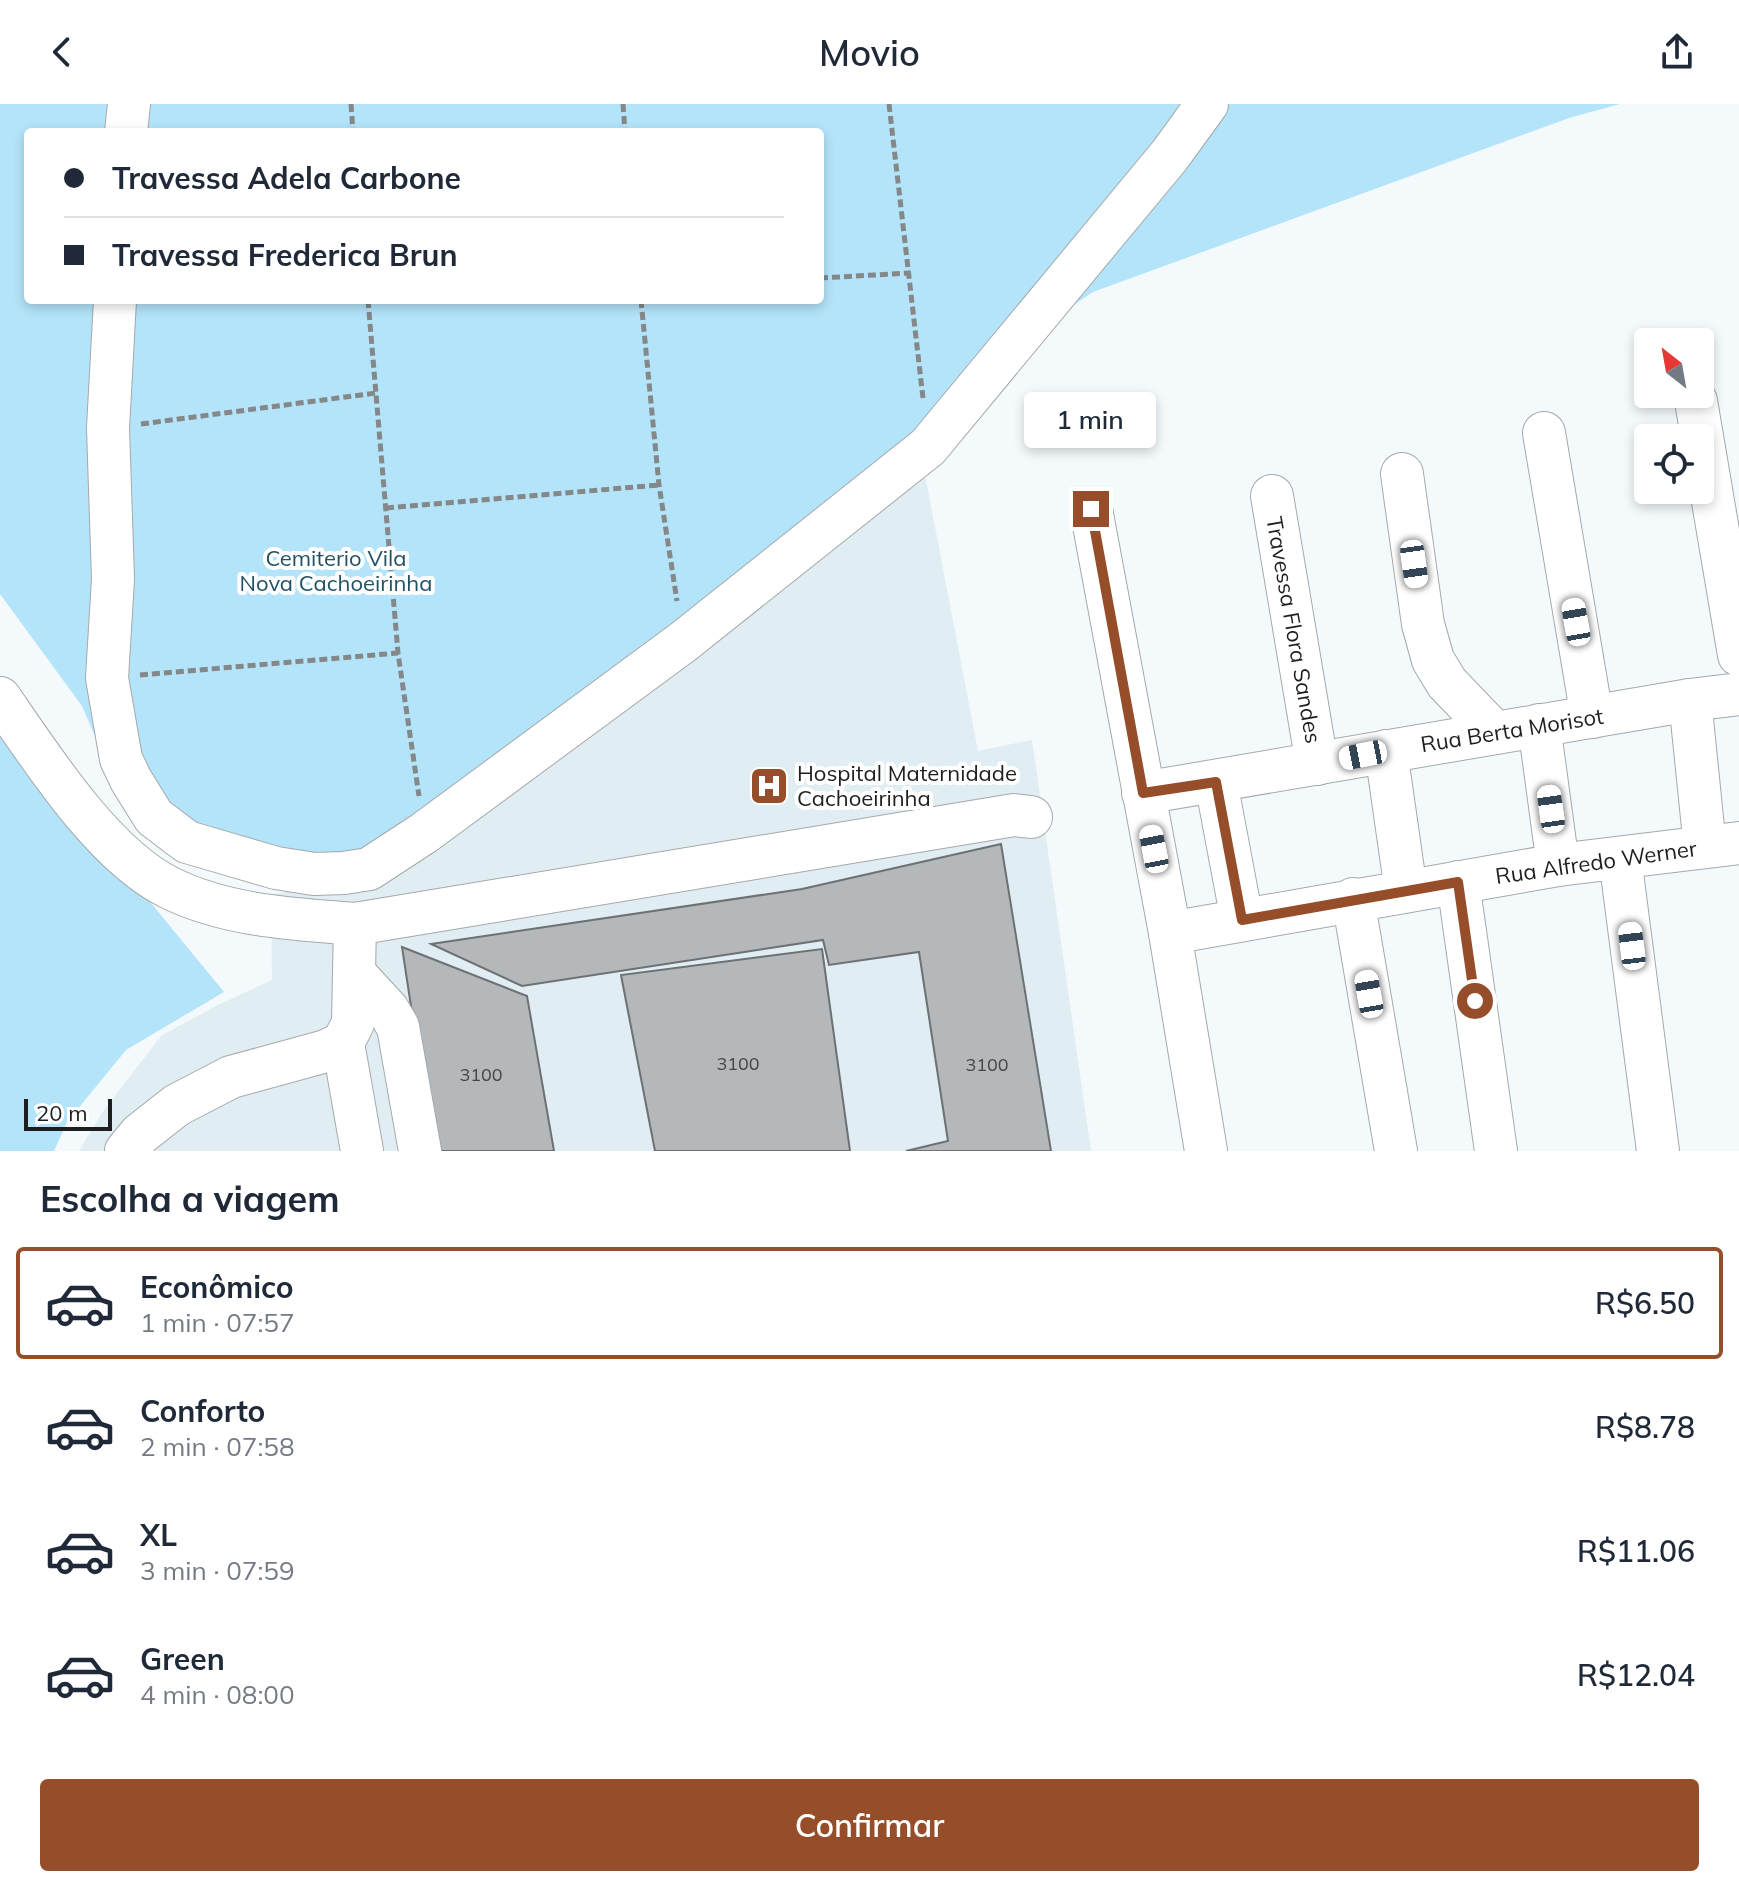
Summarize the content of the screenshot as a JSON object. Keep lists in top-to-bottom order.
{
  "streets": {
    "street": ["Travessa Flora Sandes", "Rua Berta Morisot", "Rua Alfredo Werner"]
  },
  "crossings": [
    ["Travessa Flora Sandes", "Rua Berta Morisot"]
  ],
  "parks": ["Cemiterio Vila Nova Cachoeirinha"],
  "places": {
    "hospital": ["Hospital Maternidade Cachoeirinha"]
  },
  "house_numbers": ["3100", "3100", "3100"],
  "scale_bar": "20 m",
  "north": "top left",
  "page": {
    "header": "Movio",
    "banner": ["Travessa Adela Carbone", "Travessa Frederica Brun"],
    "bubble": "1 min",
    "scale": "20 m",
    "heading": "Escolha a viagem",
    "list": [
      {
        "name": "Econômico",
        "note": "1 min · 07:57",
        "value": "R$6.50"
      },
      {
        "name": "Conforto",
        "note": "2 min · 07:58",
        "value": "R$8.78"
      },
      {
        "name": "XL",
        "note": "3 min · 07:59",
        "value": "R$11.06"
      },
      {
        "name": "Green",
        "note": "4 min · 08:00",
        "value": "R$12.04"
      }
    ],
    "buttons": "Confirmar"
  }
}
